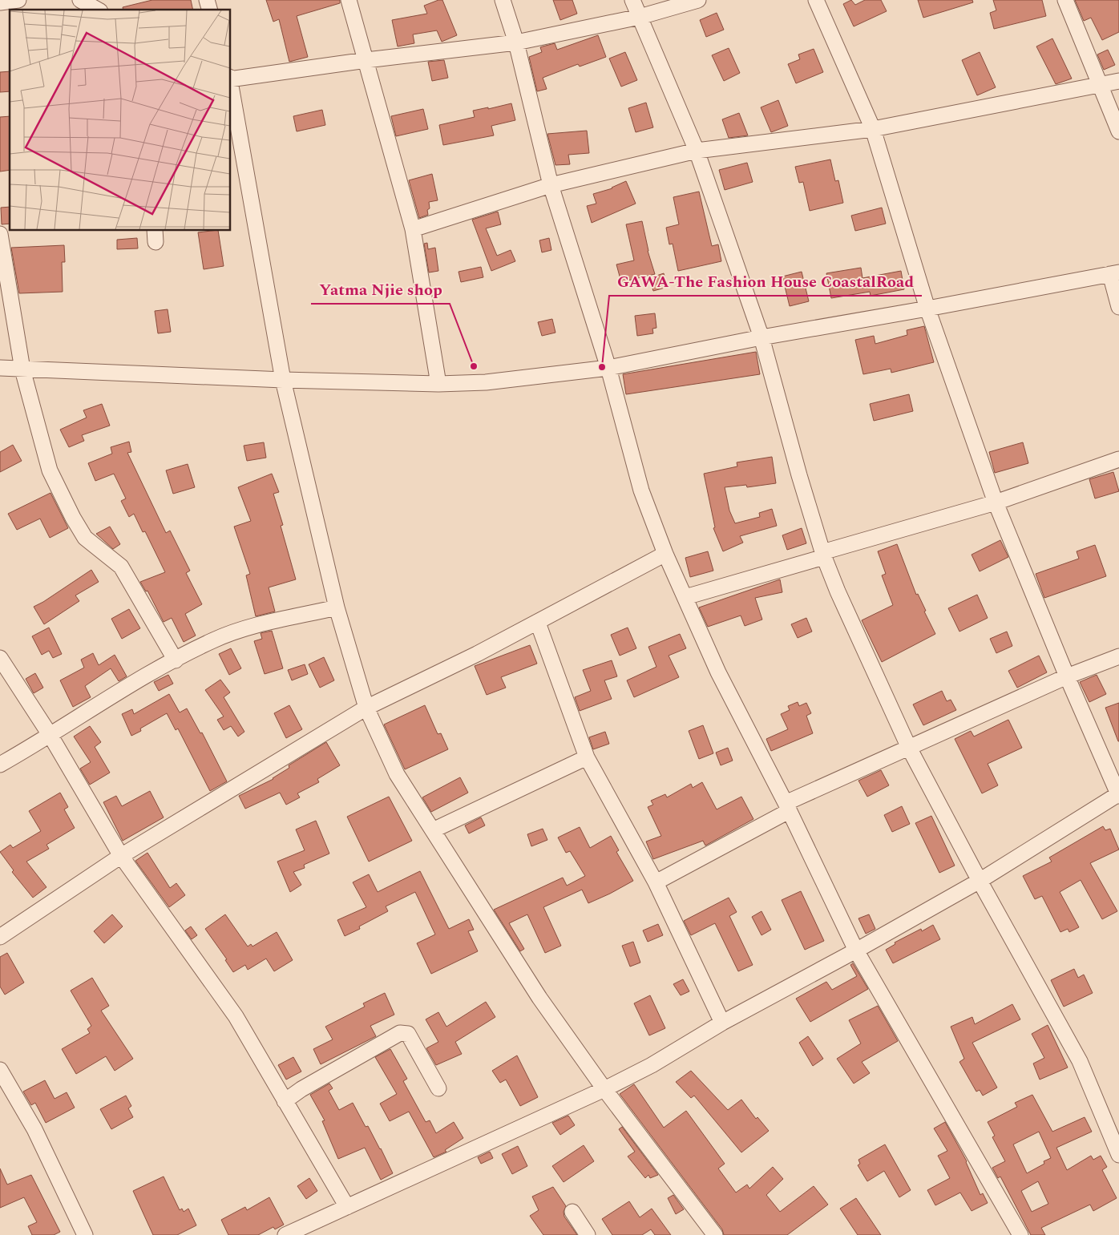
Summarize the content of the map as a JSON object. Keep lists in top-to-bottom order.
{
  "places": ["Yatma Njie shop", "GAWA-The Fashion House CoastalRoad"]
}
